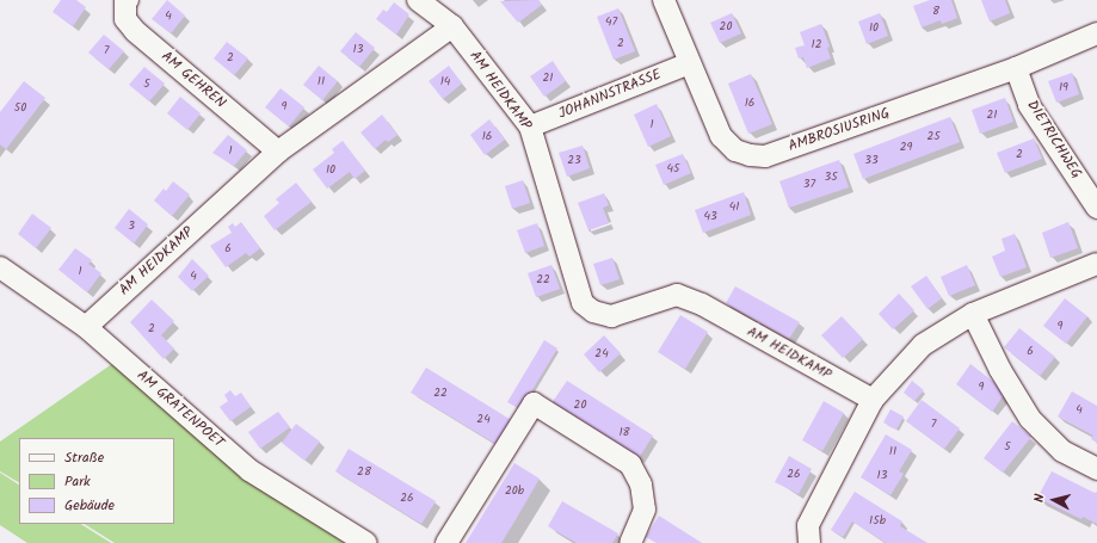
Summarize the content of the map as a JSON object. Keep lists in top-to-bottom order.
{
  "streets": {
    "street": [
      "AM GEHREN",
      "AM HEIDKAMP",
      "JOHANNSTRASSE",
      "AMBROSIUSRING",
      "DIETRICHWEG",
      "AM GRATENPOET"
    ]
  },
  "crossings": [
    ["AM GEHREN", "AM HEIDKAMP"],
    ["AM HEIDKAMP", "JOHANNSTRASSE"],
    ["AM HEIDKAMP", "AM GRATENPOET"],
    ["JOHANNSTRASSE", "AMBROSIUSRING"],
    ["AMBROSIUSRING", "DIETRICHWEG"]
  ],
  "house_numbers": [
    "8",
    "4",
    "47",
    "20",
    "10",
    "2",
    "12",
    "13",
    "7",
    "2",
    "21",
    "11",
    "14",
    "5",
    "19",
    "16",
    "9",
    "50",
    "21",
    "1",
    "16",
    "25",
    "29",
    "1",
    "2",
    "23",
    "33",
    "45",
    "10",
    "35",
    "37",
    "41",
    "43",
    "3",
    "6",
    "1",
    "4",
    "22",
    "9",
    "2",
    "6",
    "24",
    "9",
    "22",
    "20",
    "4",
    "24",
    "7",
    "18",
    "5",
    "11",
    "28",
    "26",
    "13",
    "20b",
    "26",
    "15b"
  ],
  "legend": ["Straße", "Park", "Gebäude"],
  "north": "left"
}
